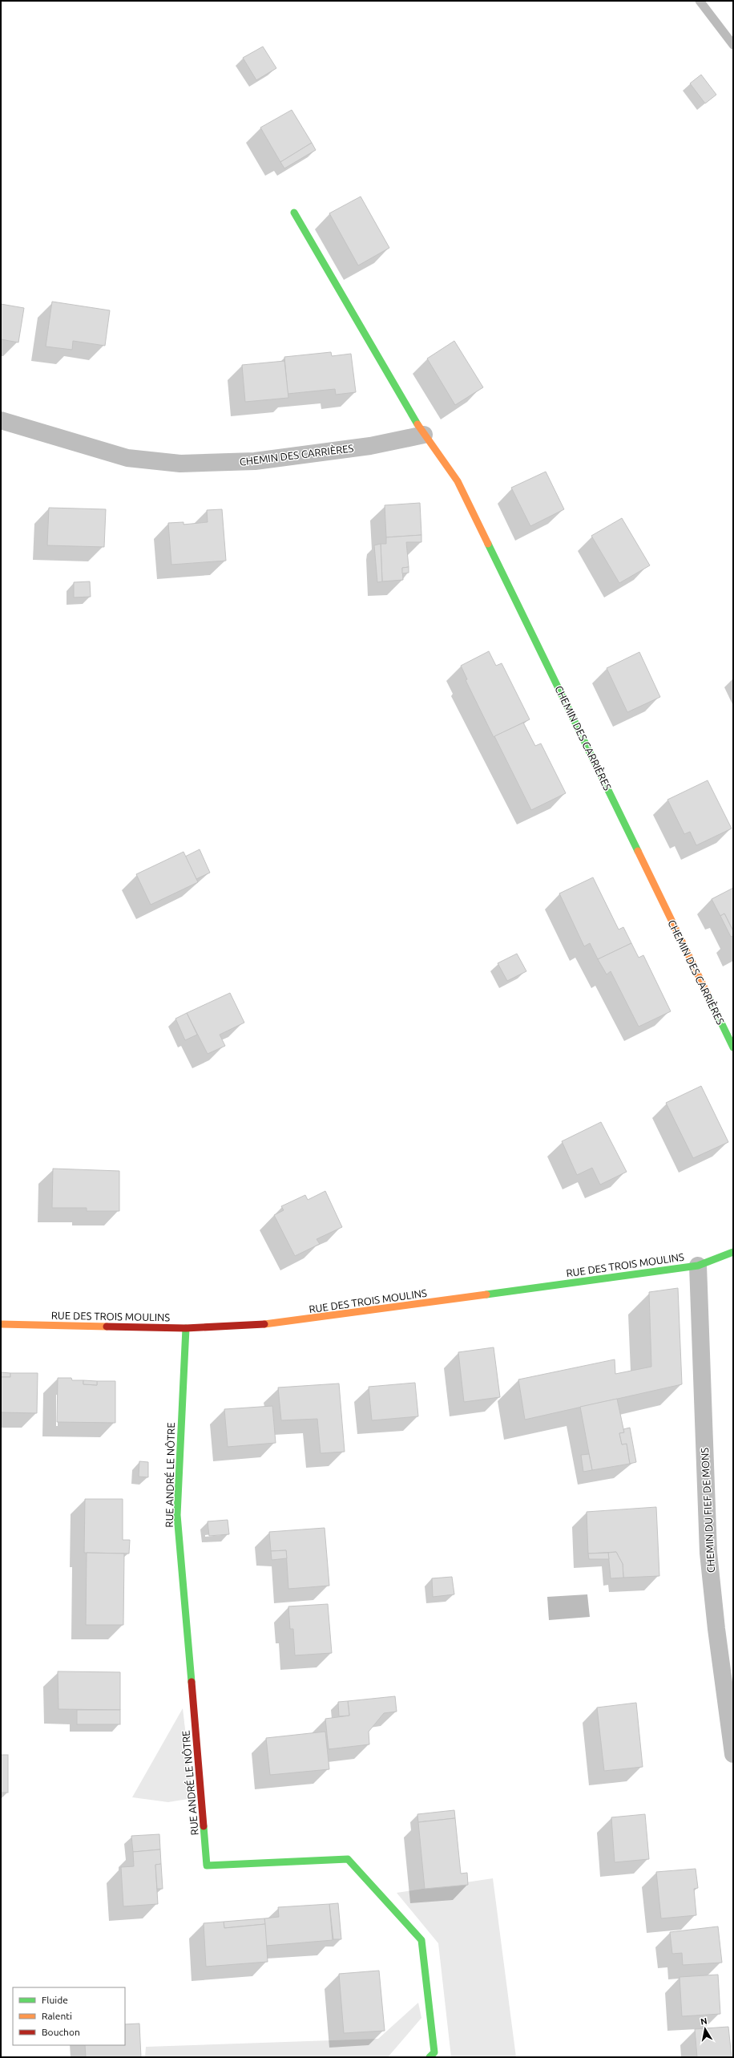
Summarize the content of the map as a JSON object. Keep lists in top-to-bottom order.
{
  "streets": {
    "street": [
      "CHEMIN DES CARRIÈRES",
      "RUE DES TROIS MOULINS",
      "RUE ANDRÉ LE NÔTRE",
      "CHEMIN DU FIEF DE MONS"
    ]
  },
  "crossings": [
    ["RUE DES TROIS MOULINS", "RUE ANDRÉ LE NÔTRE"],
    ["RUE DES TROIS MOULINS", "CHEMIN DU FIEF DE MONS"]
  ],
  "legend": ["Fluide", "Ralenti", "Bouchon"],
  "north": "top"
}
